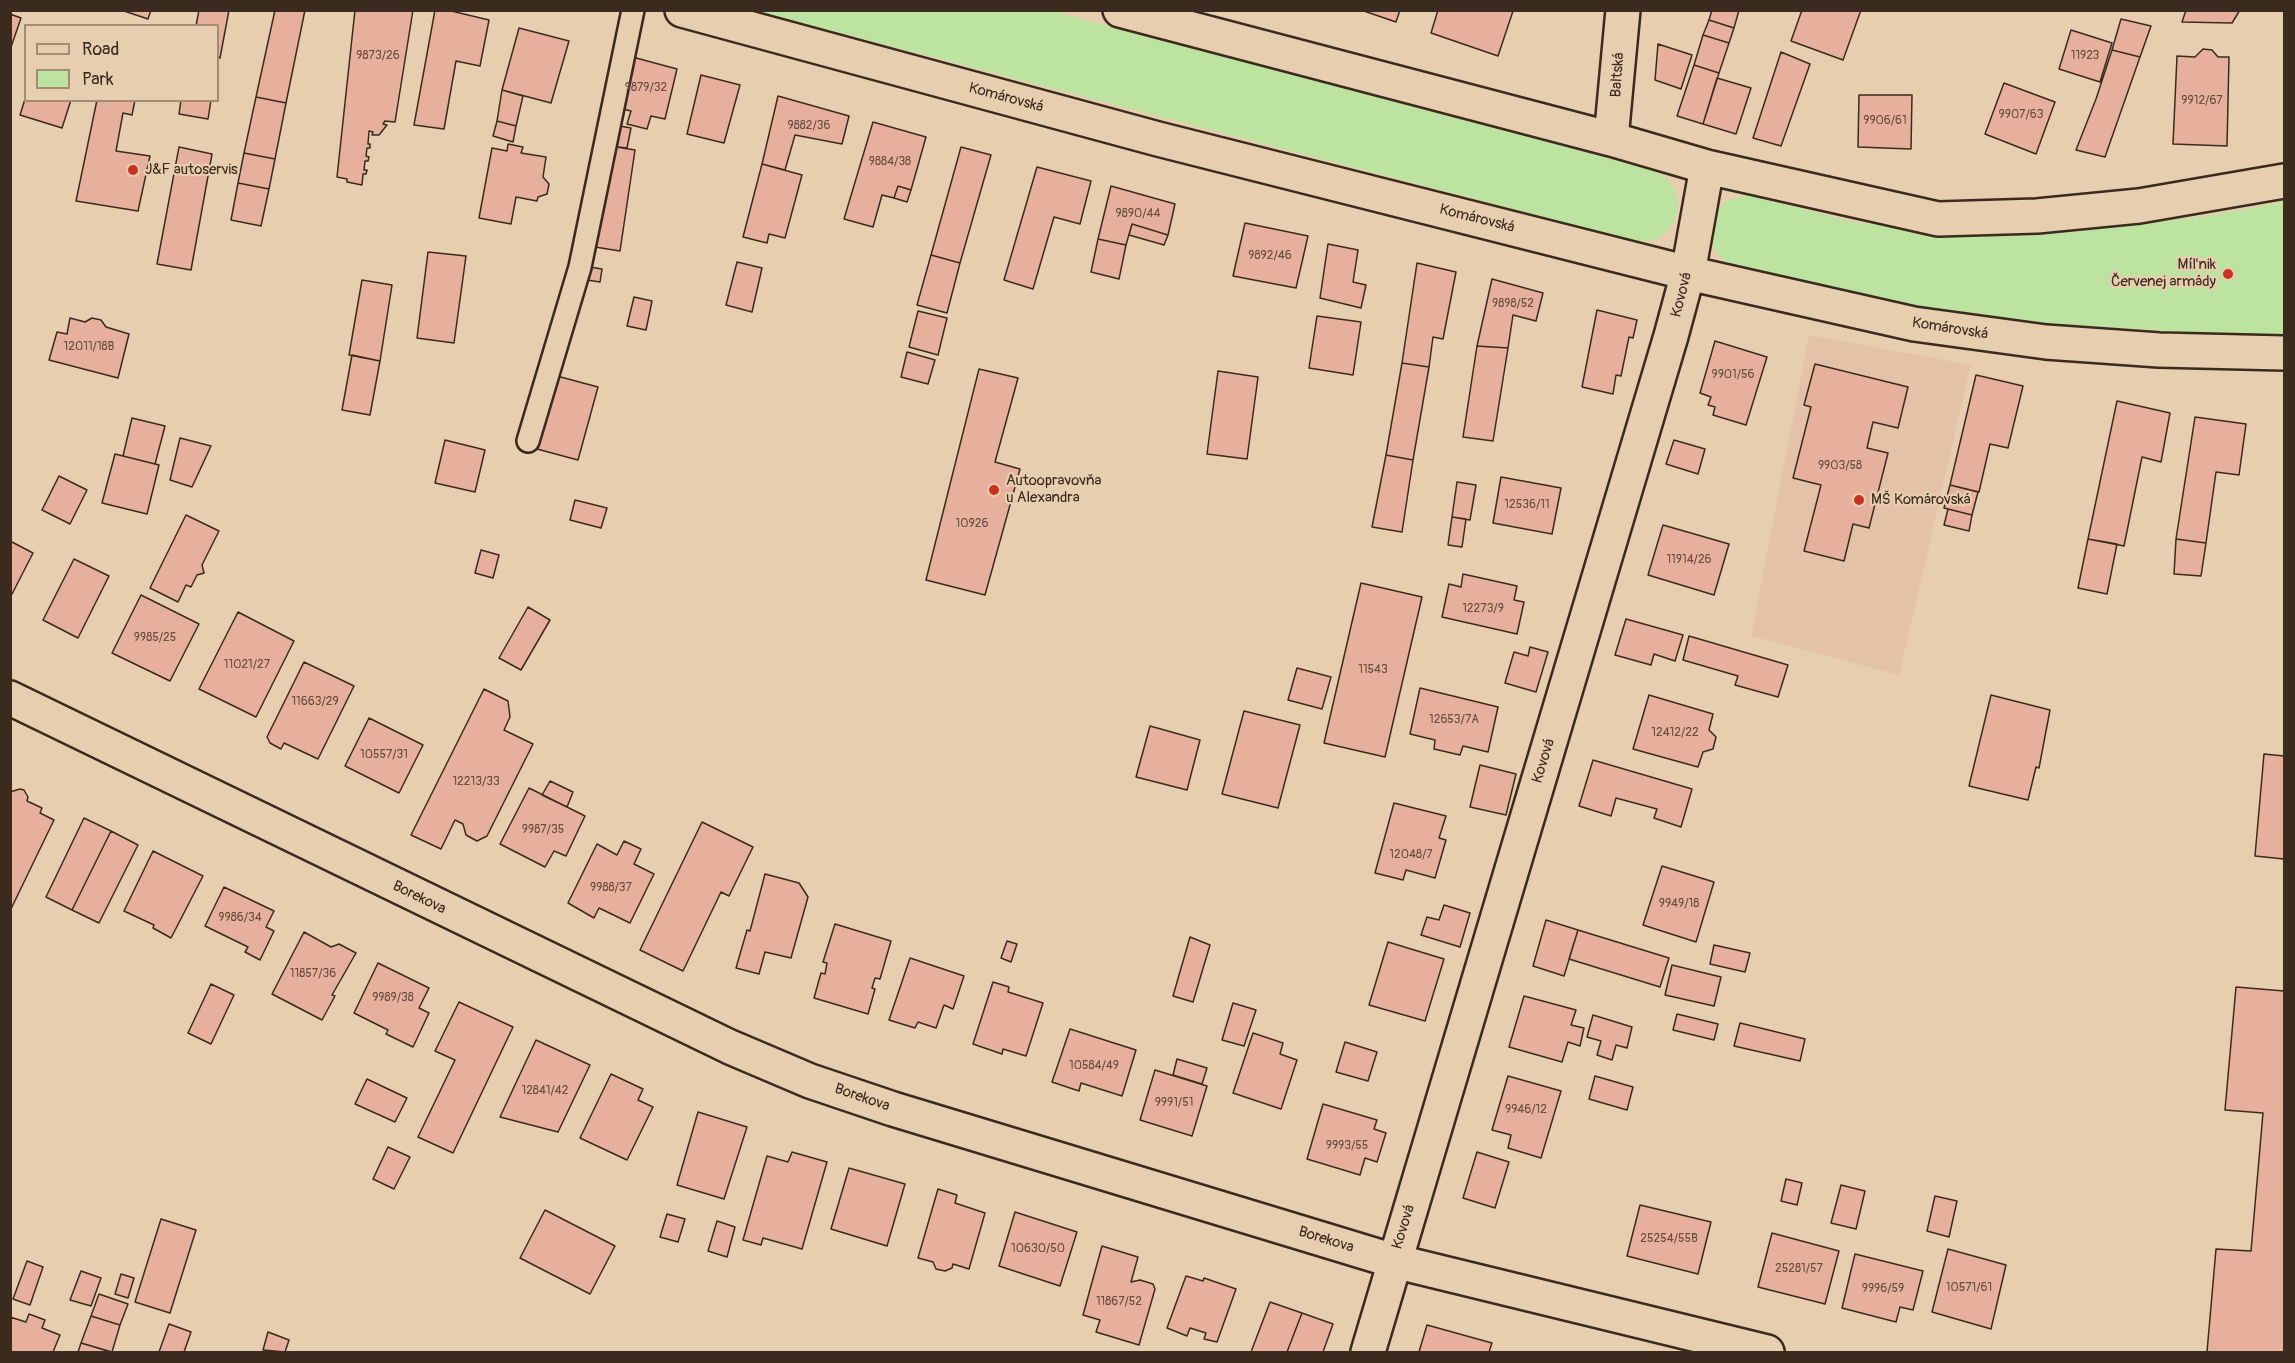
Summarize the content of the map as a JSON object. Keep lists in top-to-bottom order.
{
  "streets": {
    "street": [
      "Baltská",
      "Komárovská",
      "Kovová",
      "Borekova"
    ]
  },
  "crossings": [
    ["Komárovská", "Kovová"],
    ["Kovová", "Borekova"]
  ],
  "places": [
    "J&F autoservis",
    "Míľnik Červenej armády",
    "Autoopravovňa u Alexandra",
    "MŠ Komárovská"
  ],
  "house_numbers": [
    "9873/26",
    "11923",
    "9879/32",
    "9912/67",
    "9907/63",
    "9906/61",
    "9882/36",
    "9884/38",
    "9890/44",
    "9892/46",
    "9898/52",
    "12011/18B",
    "9901/56",
    "9903/58",
    "12536/11",
    "10926",
    "11914/26",
    "12273/9",
    "9985/25",
    "11021/27",
    "11543",
    "11663/29",
    "12653/7A",
    "12412/22",
    "10557/31",
    "12213/33",
    "9987/35",
    "12048/7",
    "9988/37",
    "9949/18",
    "9986/34",
    "11857/36",
    "9989/38",
    "10584/49",
    "12841/42",
    "9991/51",
    "9946/12",
    "9993/55",
    "25254/55B",
    "10630/50",
    "25281/57",
    "10571/61",
    "9996/59",
    "11867/52"
  ],
  "legend": ["Road", "Park"]
}
